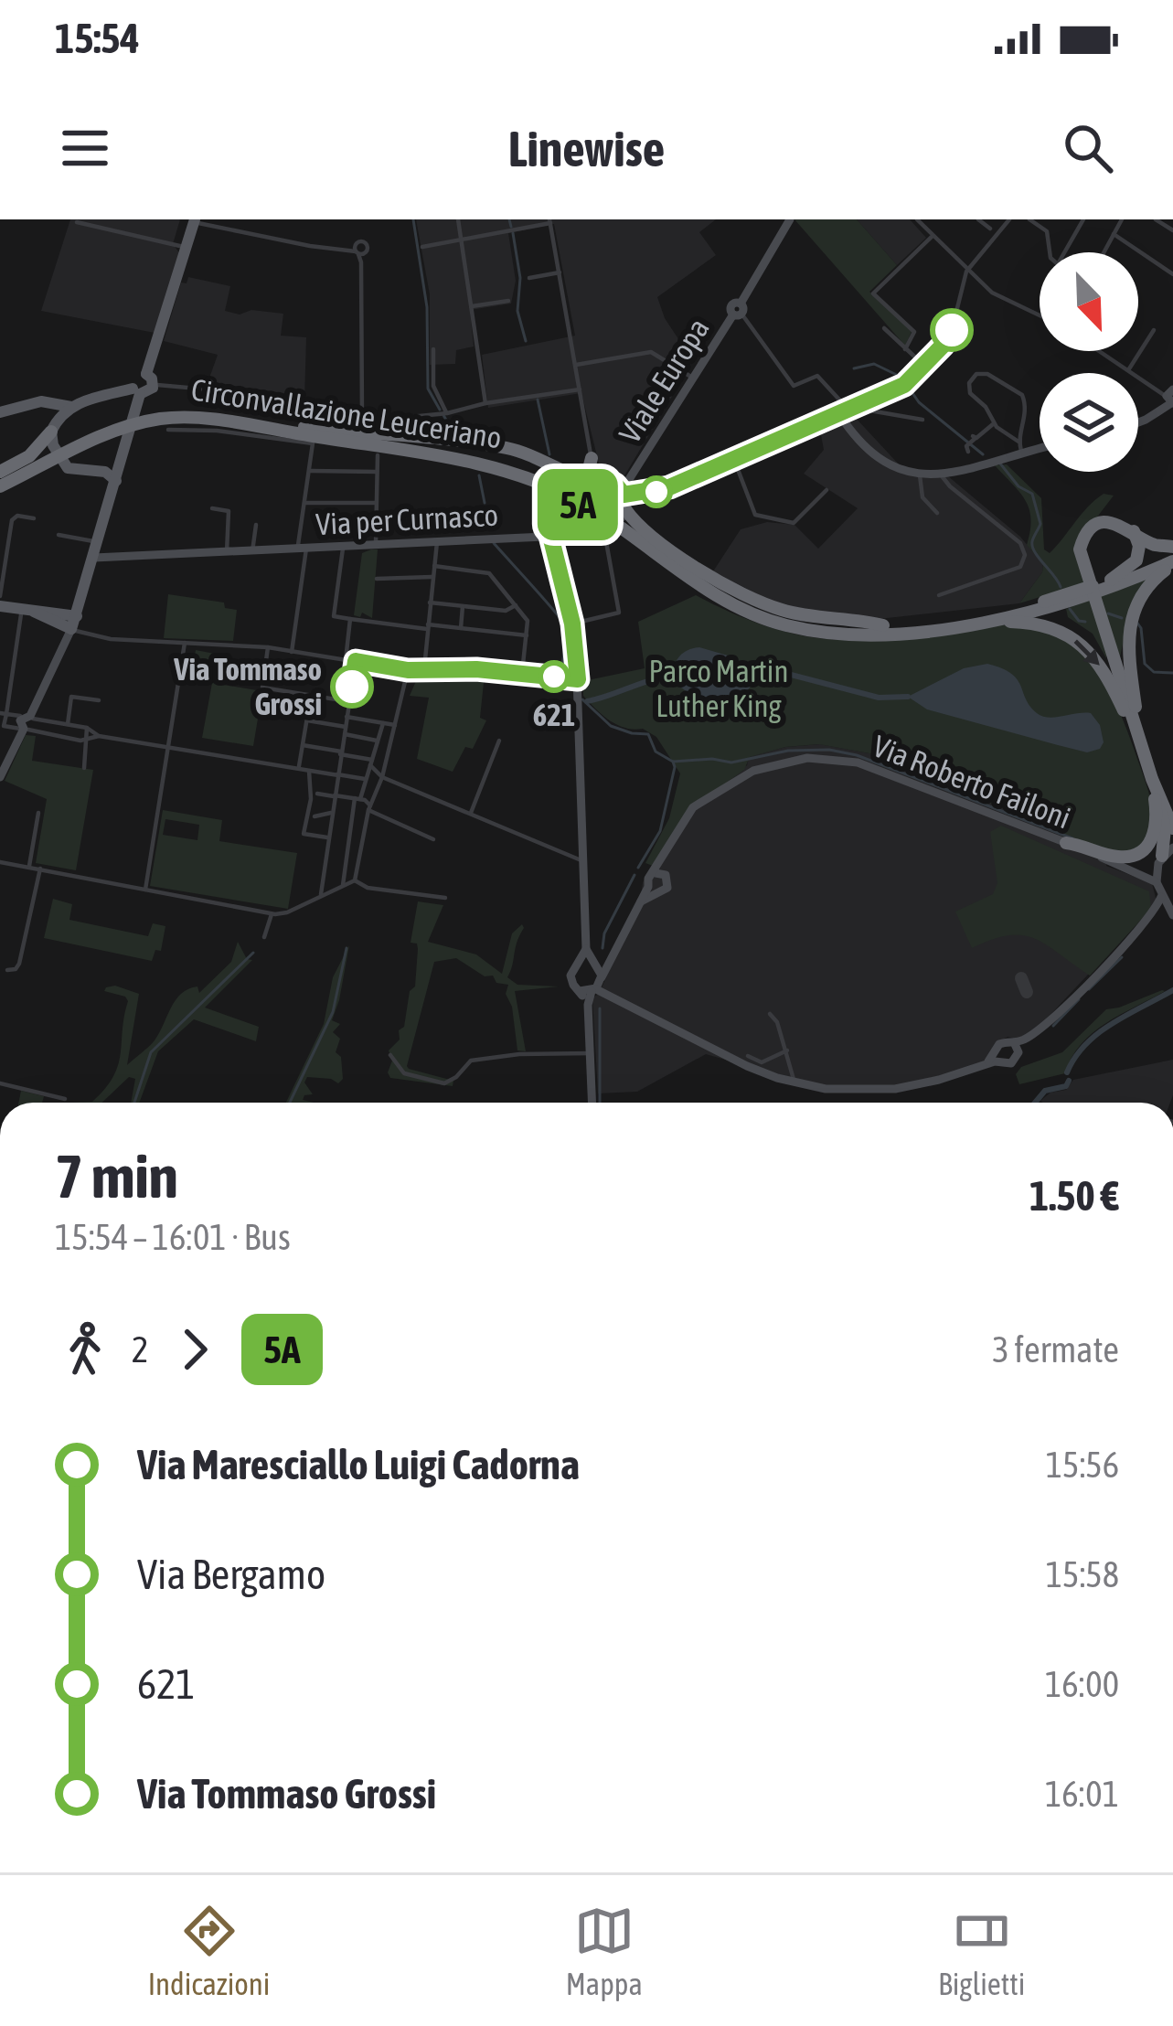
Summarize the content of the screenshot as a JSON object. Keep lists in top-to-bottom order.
{
  "streets": {
    "highway": ["Circonvallazione Leuceriano"],
    "street": ["Viale Europa", "Via per Curnasco", "Via Roberto Failoni"]
  },
  "crossings": [
    ["Viale Europa", "Via per Curnasco"]
  ],
  "parks": ["Parco Martin Luther King"],
  "places": ["621", "Via Tommaso Grossi"],
  "lines": ["bus line 5A"],
  "north": "bottom right",
  "page": {
    "status": "15:54",
    "header": "Linewise",
    "on_map": "5A",
    "heading": ["7 min", "15:54 – 16:01 · Bus", "1.50 €"],
    "legs": ["2", "5A", "3 fermate"],
    "list": [
      {
        "name": "Via Maresciallo Luigi Cadorna",
        "value": "15:56"
      },
      {
        "name": "Via Bergamo",
        "value": "15:58"
      },
      {
        "name": "621",
        "value": "16:00"
      },
      {
        "name": "Via Tommaso Grossi",
        "value": "16:01"
      }
    ],
    "tabs": ["Indicazioni", "Mappa", "Biglietti"]
  }
}
